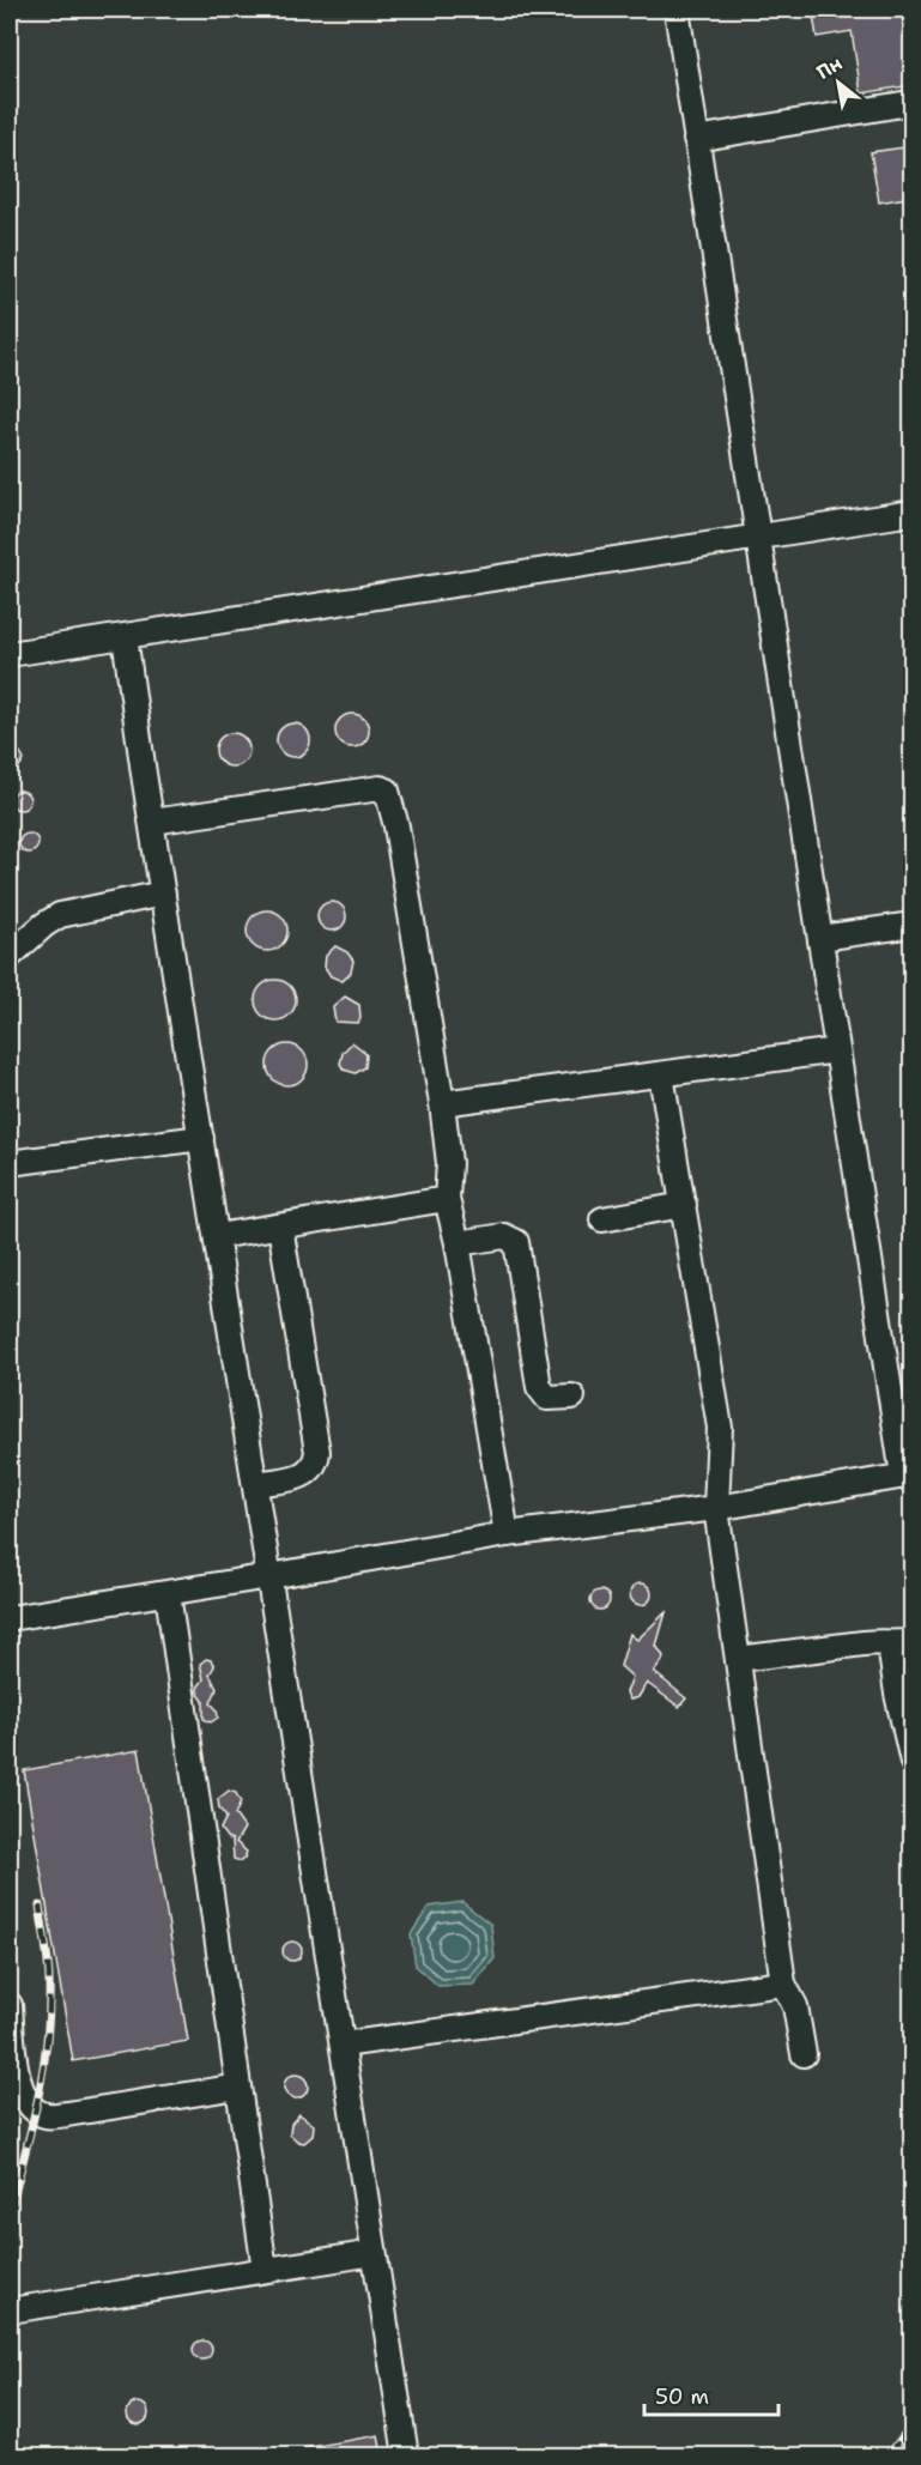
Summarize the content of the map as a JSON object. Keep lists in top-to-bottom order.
{
  "scale_bar": "50 m",
  "north": "top left"
}
